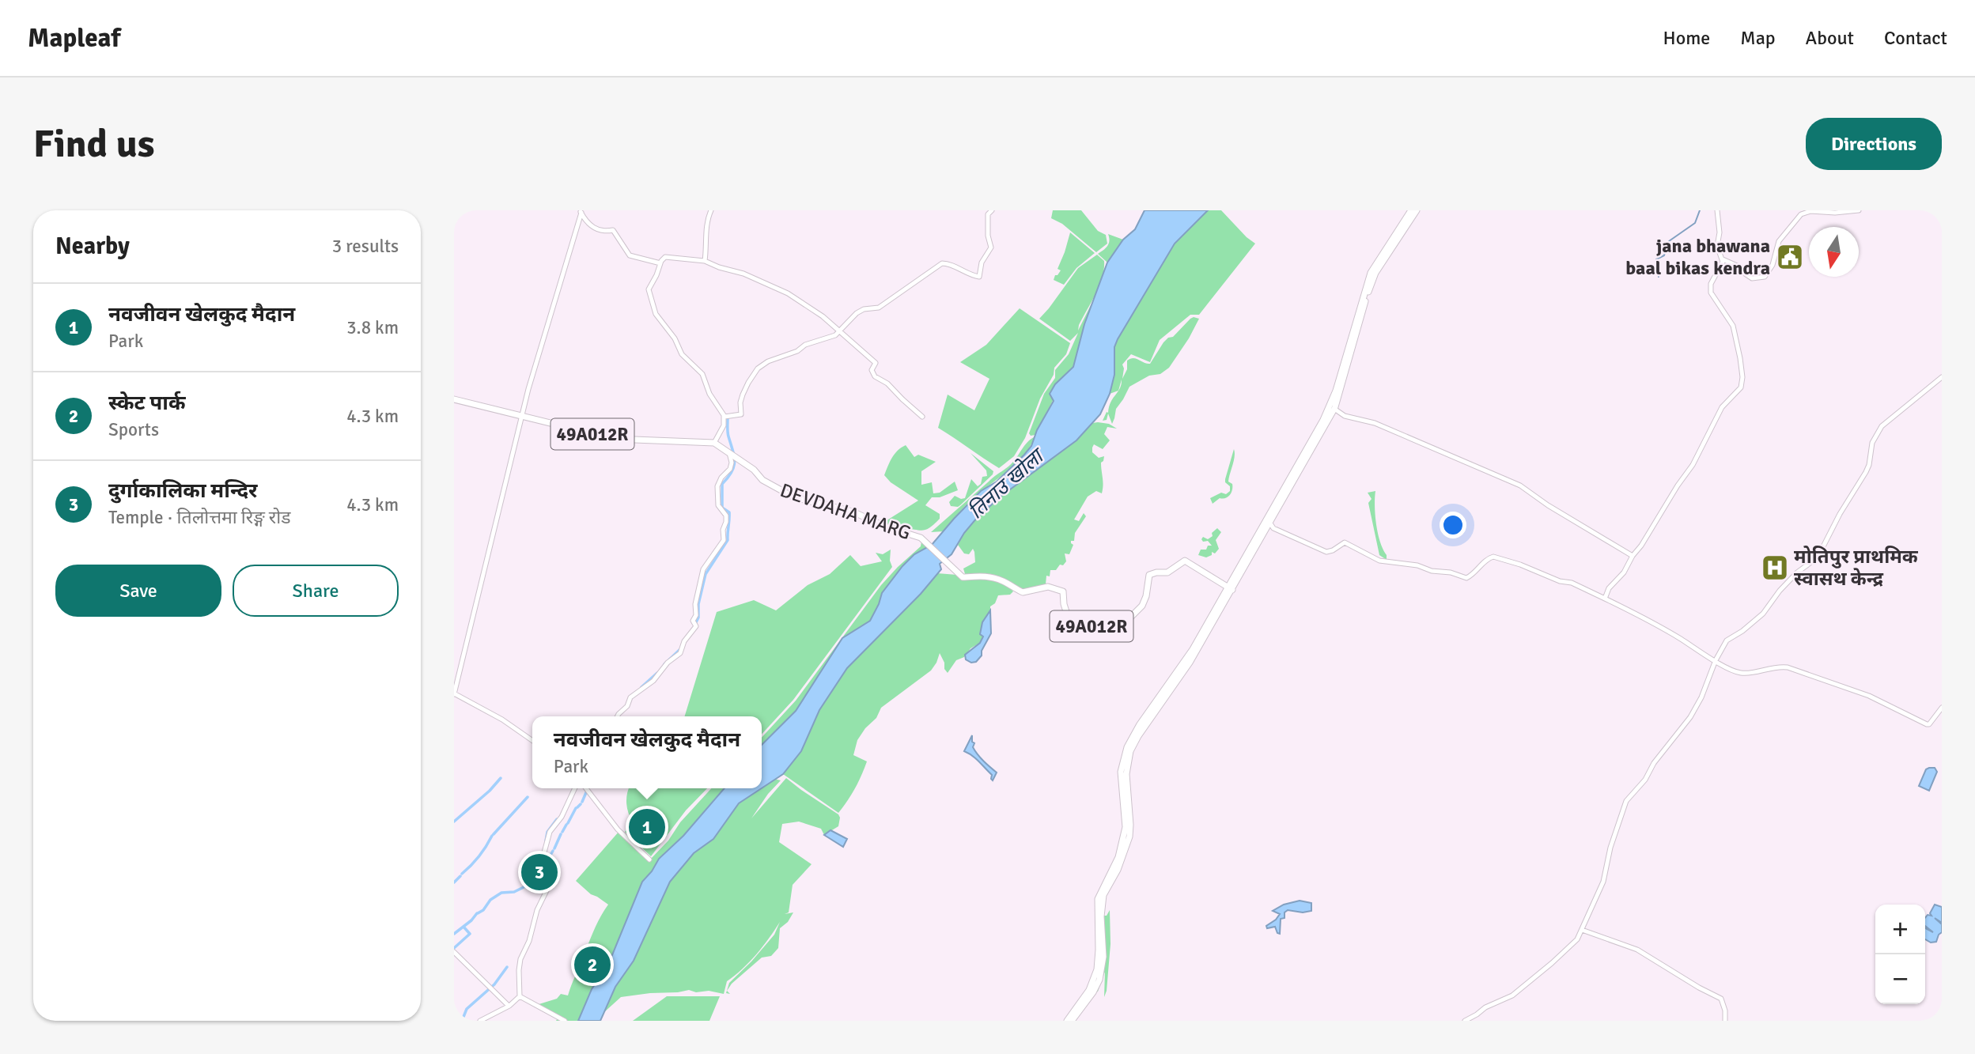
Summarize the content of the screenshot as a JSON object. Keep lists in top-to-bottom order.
{
  "streets": {
    "main road": ["49A012R", "DEVDAHA MARG"]
  },
  "crossings": [
    ["49A012R", "DEVDAHA MARG"]
  ],
  "water": ["तिनाउ खोला"],
  "places": {
    "public building": ["jana bhawana baal bikas kendra"],
    "hospital": ["मोतिपुर प्राथमिक स्वासथ केन्द्र"]
  },
  "north": "bottom",
  "page": {
    "header": "Mapleaf",
    "nav": [
      "Home",
      "Map",
      "About",
      "Contact"
    ],
    "buttons": [
      "Directions",
      ["Save", "Share"]
    ],
    "title": "Find us",
    "heading": ["Nearby", "3 results"],
    "list": [
      {
        "mark": "1",
        "name": "नवजीवन खेलकुद मैदान",
        "note": "Park",
        "value": "3.8 km"
      },
      {
        "mark": "2",
        "name": "स्केट पार्क",
        "note": "Sports",
        "value": "4.3 km"
      },
      {
        "mark": "3",
        "name": "दुर्गाकालिका मन्दिर",
        "note": "Temple · तिलोत्तमा रिङ्ग रोड",
        "value": "4.3 km"
      }
    ],
    "popup": ["नवजीवन खेलकुद मैदान", "Park"],
    "pins": ["1", "3", "2"],
    "map_buttons": ["+", "−"]
  }
}
